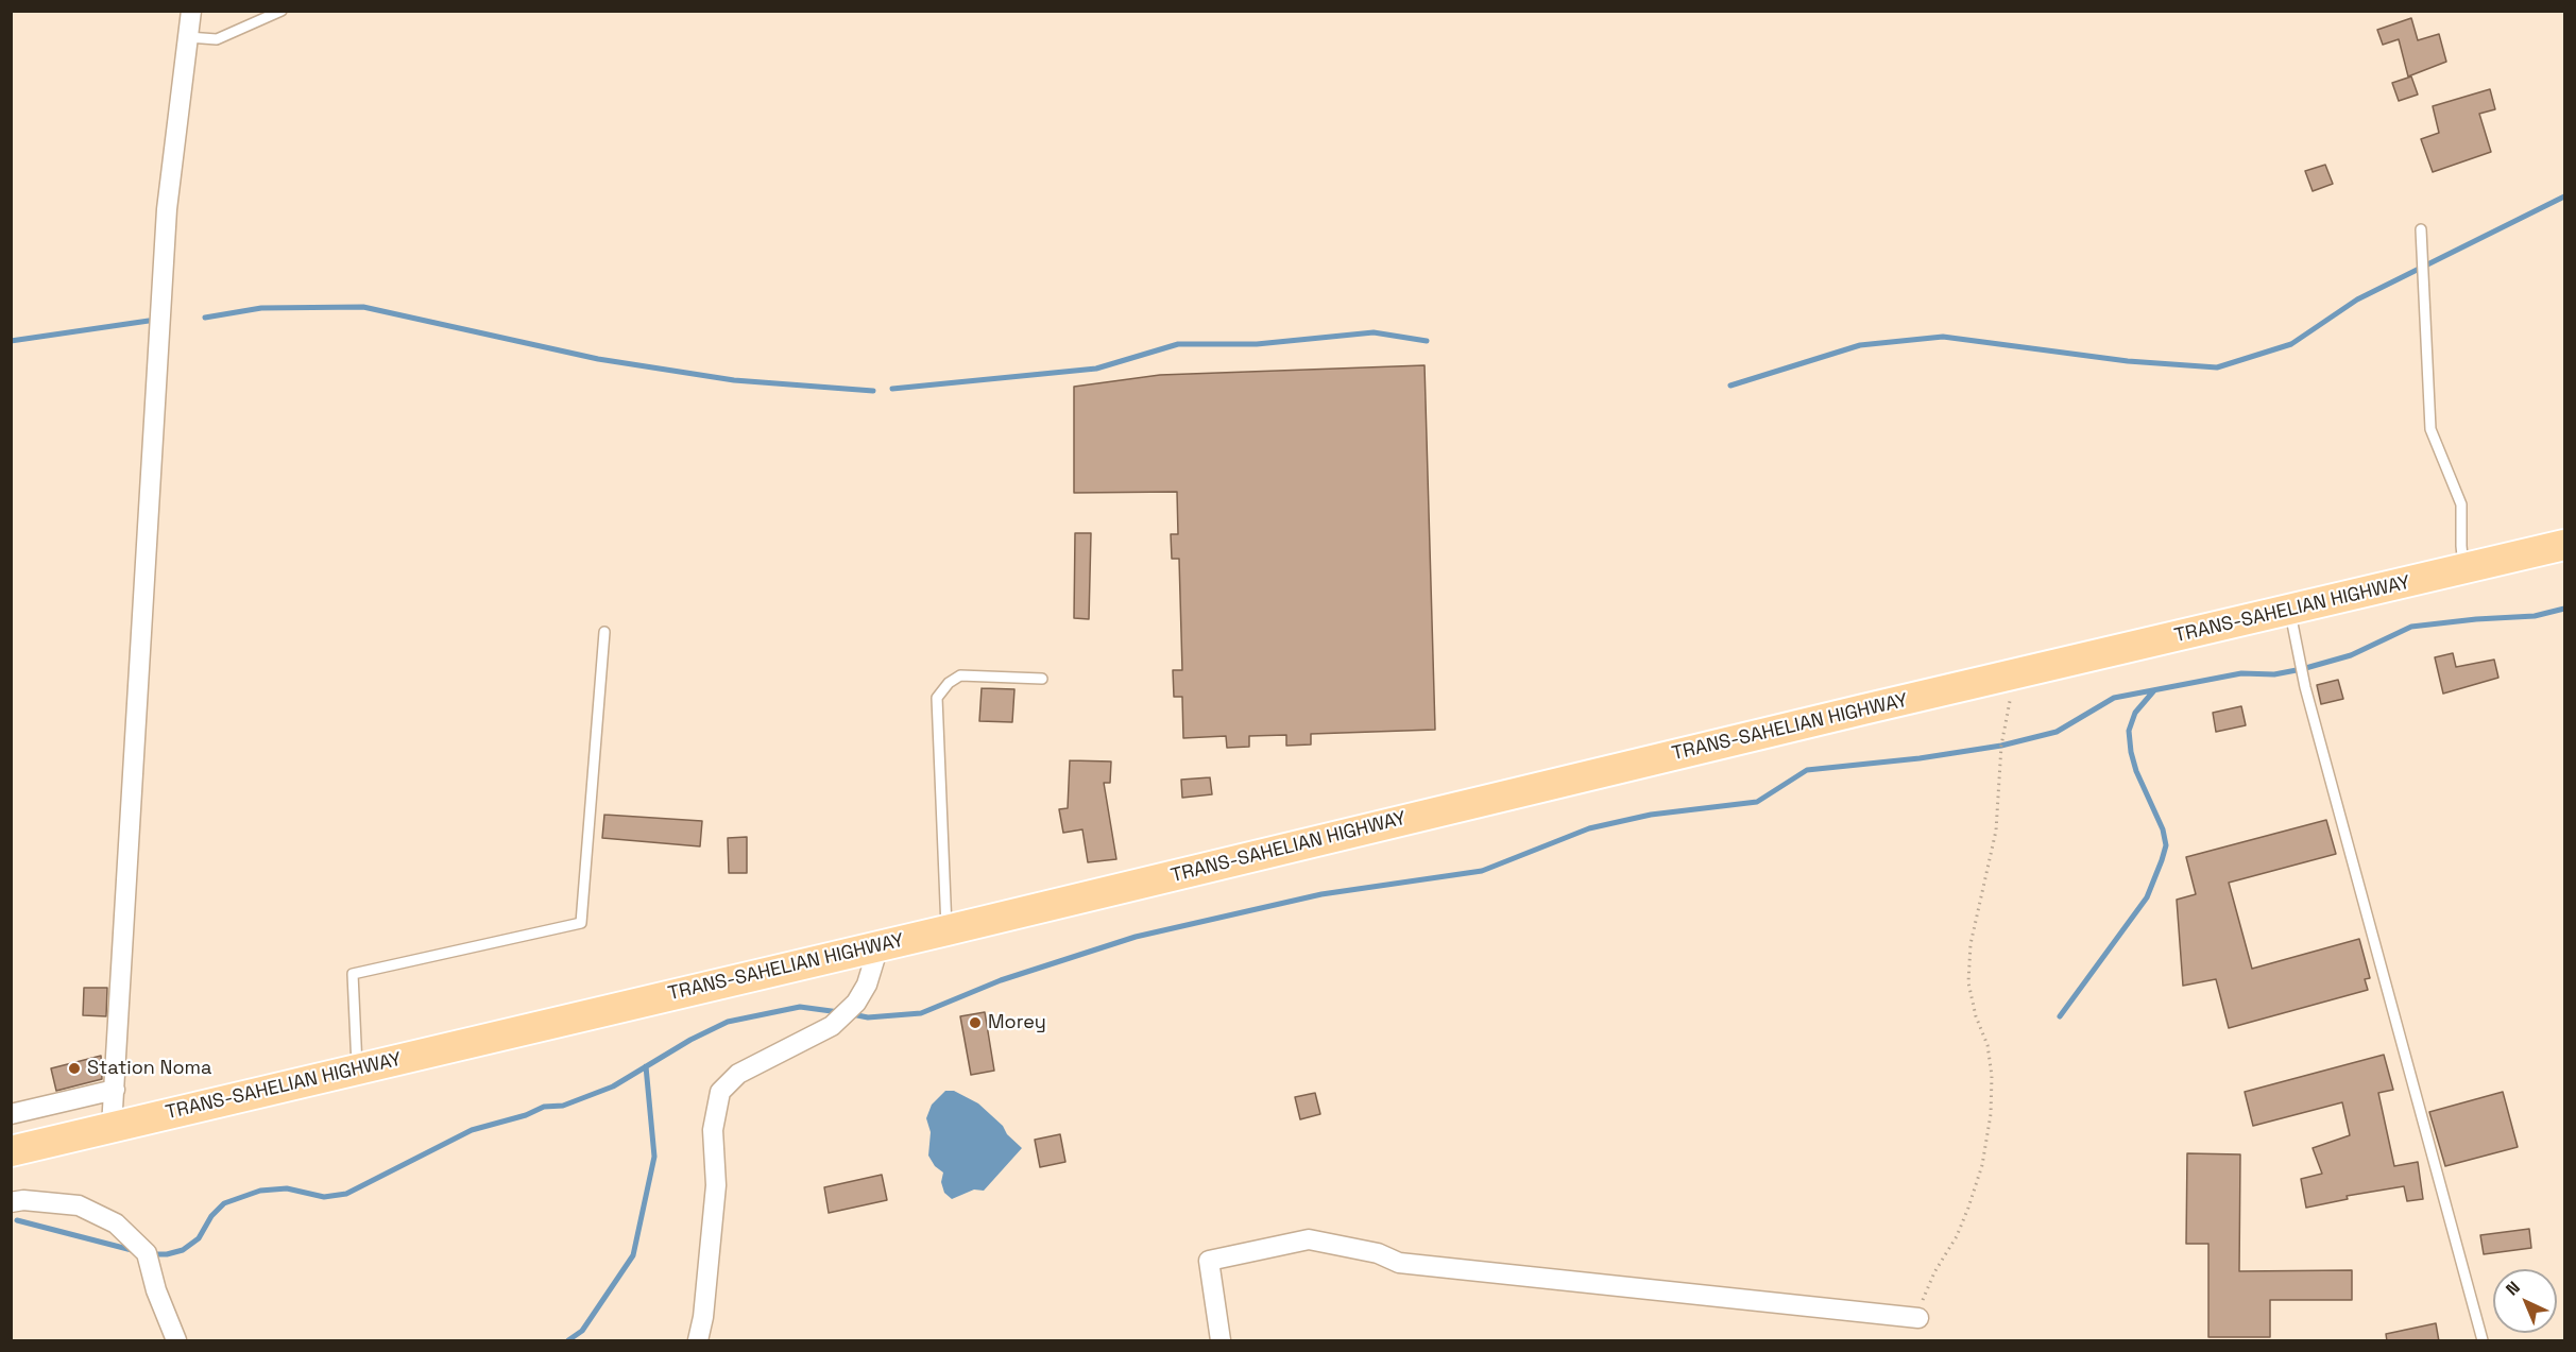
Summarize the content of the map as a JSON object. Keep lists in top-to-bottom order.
{
  "streets": {
    "highway": ["TRANS-SAHELIAN HIGHWAY"]
  },
  "places": ["Morey", "Station Noma"],
  "north": "top left"
}
